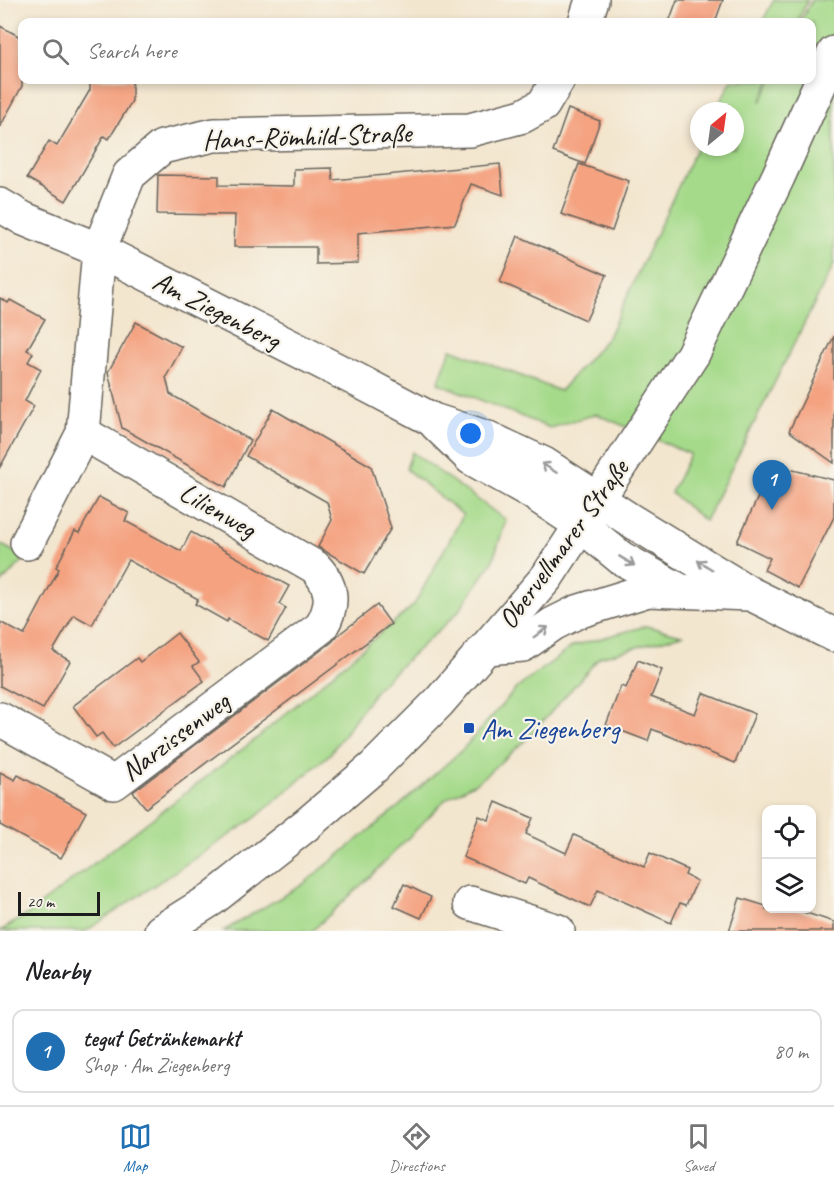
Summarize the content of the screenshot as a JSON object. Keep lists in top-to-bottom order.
{
  "streets": {
    "street": [
      "Hans-Römhild-Straße",
      "Am Ziegenberg",
      "Lilienweg",
      "Obervellmarer Straße",
      "Narzissenweg"
    ]
  },
  "crossings": [
    ["Hans-Römhild-Straße", "Am Ziegenberg"],
    ["Am Ziegenberg", "Obervellmarer Straße"],
    ["Lilienweg", "Narzissenweg"]
  ],
  "places": {
    "transit": ["Am Ziegenberg"]
  },
  "scale_bar": "20 m",
  "north": "top right",
  "page": {
    "search": "Search here",
    "pins": "1",
    "scale": "20 m",
    "heading": "Nearby",
    "list": [
      {
        "mark": "1",
        "name": "tegut Getränkemarkt",
        "note": "Shop · Am Ziegenberg",
        "value": "80 m"
      }
    ],
    "nav": ["Map", "Directions", "Saved"]
  }
}
